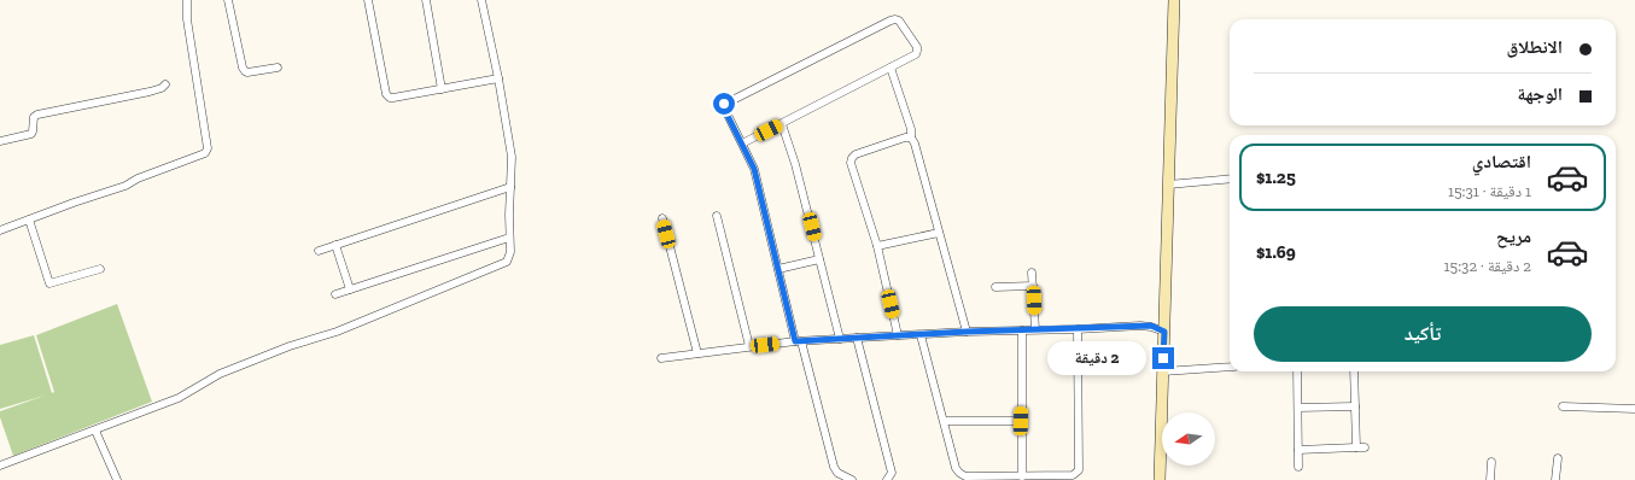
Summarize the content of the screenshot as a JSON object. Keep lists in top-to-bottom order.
{
  "north": "left",
  "page": {
    "banner": ["الانطلاق", "الوجهة"],
    "list": [
      {
        "name": "اقتصادي",
        "note": "1 دقيقة · 15:31",
        "value": "$1.25"
      },
      {
        "name": "مريح",
        "note": "2 دقيقة · 15:32",
        "value": "$1.69"
      }
    ],
    "buttons": "تأكيد",
    "bubble": "2 دقيقة"
  }
}
